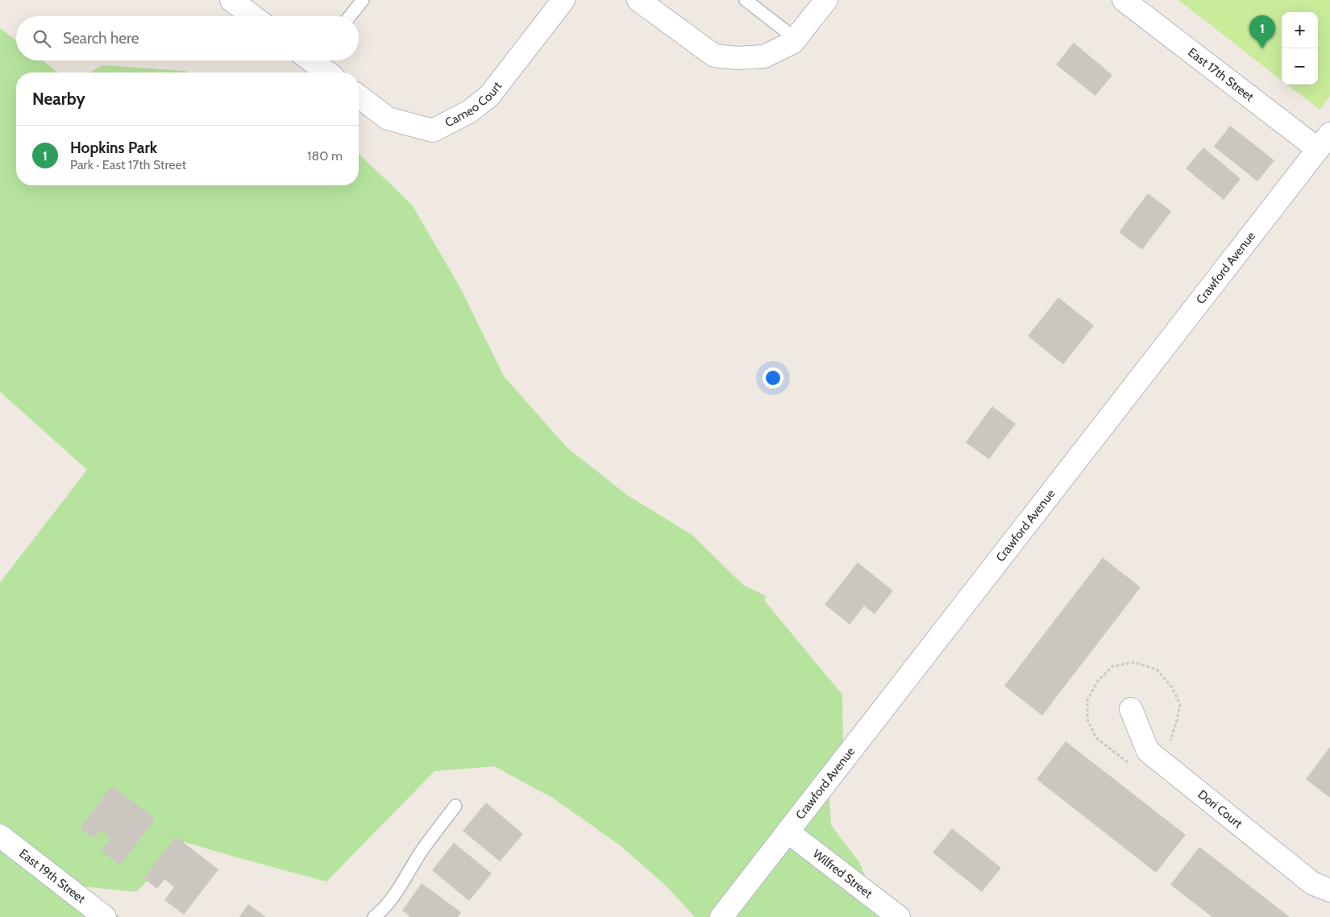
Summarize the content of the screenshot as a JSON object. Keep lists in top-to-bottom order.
{
  "streets": {
    "street": [
      "East 17th Street",
      "Cameo Court",
      "Crawford Avenue",
      "Dori Court",
      "Wilfred Street",
      "East 19th Street"
    ]
  },
  "crossings": [
    ["East 17th Street", "Crawford Avenue"],
    ["Crawford Avenue", "Wilfred Street"]
  ],
  "page": {
    "map_buttons": ["+", "−"],
    "pins": "1",
    "search": "Search here",
    "heading": "Nearby",
    "list": [
      {
        "mark": "1",
        "name": "Hopkins Park",
        "note": "Park · East 17th Street",
        "value": "180 m"
      }
    ]
  }
}
